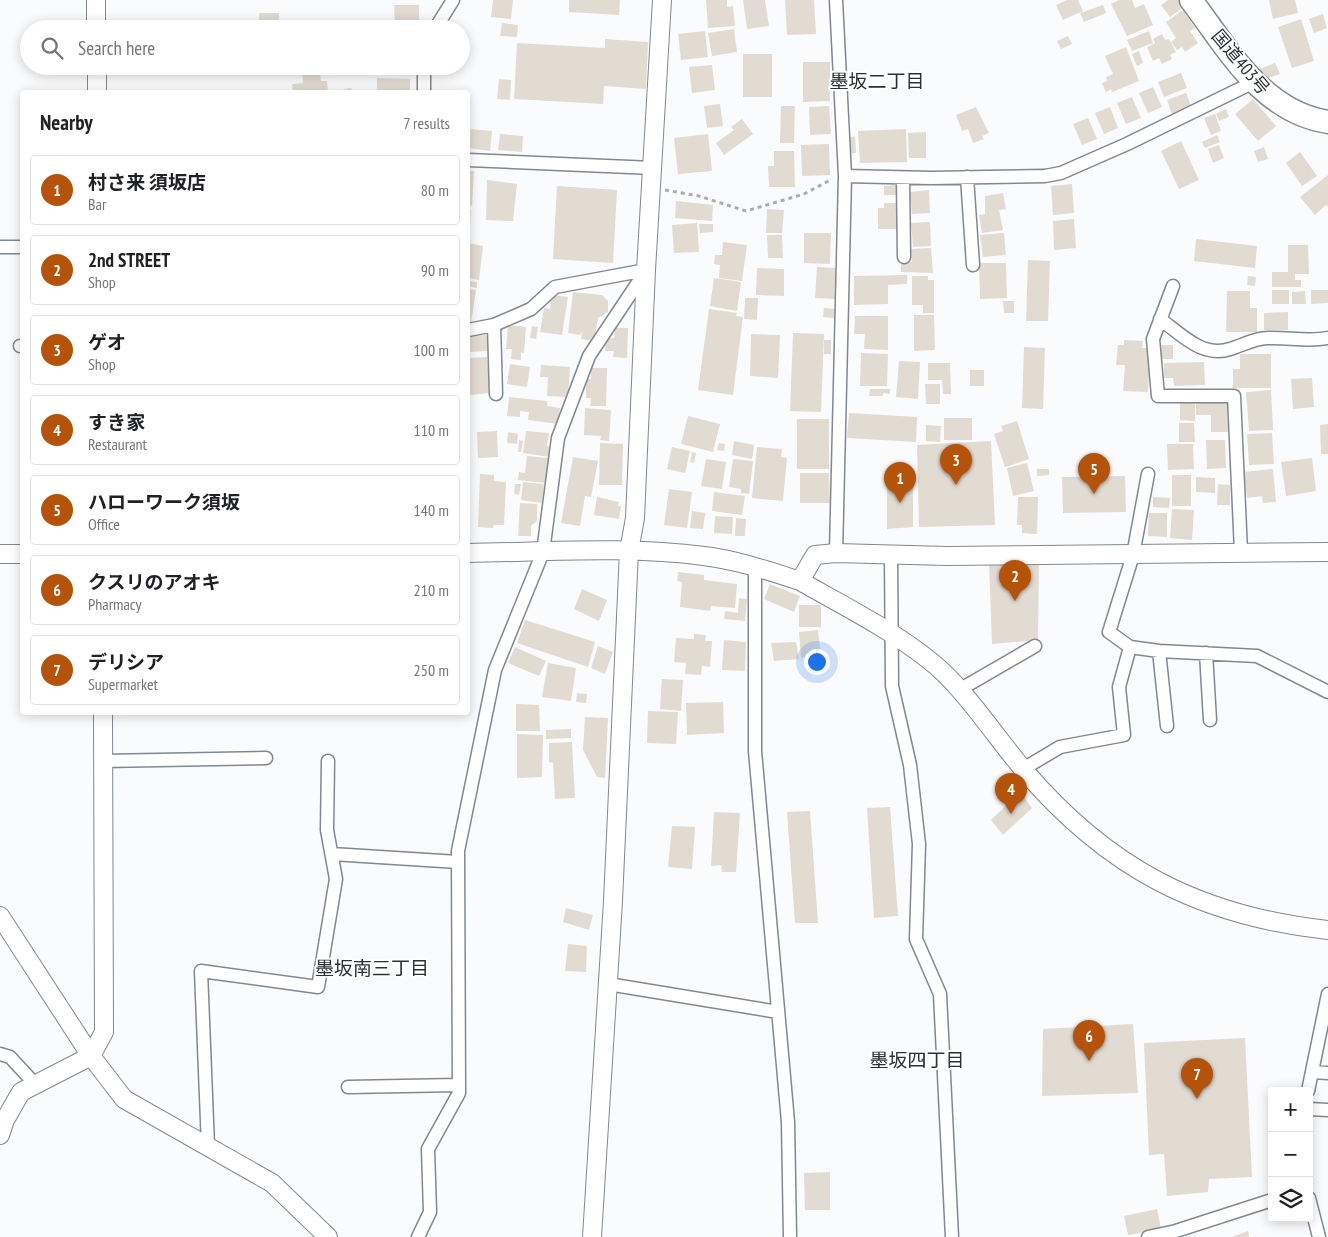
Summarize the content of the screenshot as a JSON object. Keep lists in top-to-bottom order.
{
  "streets": {
    "highway": ["国道403号"]
  },
  "districts": ["墨坂二丁目", "墨坂南三丁目", "墨坂四丁目"],
  "page": {
    "search": "Search here",
    "heading": ["Nearby", "7 results"],
    "list": [
      {
        "mark": "1",
        "name": "村さ来 須坂店",
        "note": "Bar",
        "value": "80 m"
      },
      {
        "mark": "2",
        "name": "2nd STREET",
        "note": "Shop",
        "value": "90 m"
      },
      {
        "mark": "3",
        "name": "ゲオ",
        "note": "Shop",
        "value": "100 m"
      },
      {
        "mark": "4",
        "name": "すき家",
        "note": "Restaurant",
        "value": "110 m"
      },
      {
        "mark": "5",
        "name": "ハローワーク須坂",
        "note": "Office",
        "value": "140 m"
      },
      {
        "mark": "6",
        "name": "クスリのアオキ",
        "note": "Pharmacy",
        "value": "210 m"
      },
      {
        "mark": "7",
        "name": "デリシア",
        "note": "Supermarket",
        "value": "250 m"
      }
    ],
    "pins": [
      "3",
      "5",
      "1",
      "2",
      "4",
      "6",
      "7"
    ],
    "map_buttons": ["+", "−"]
  }
}
